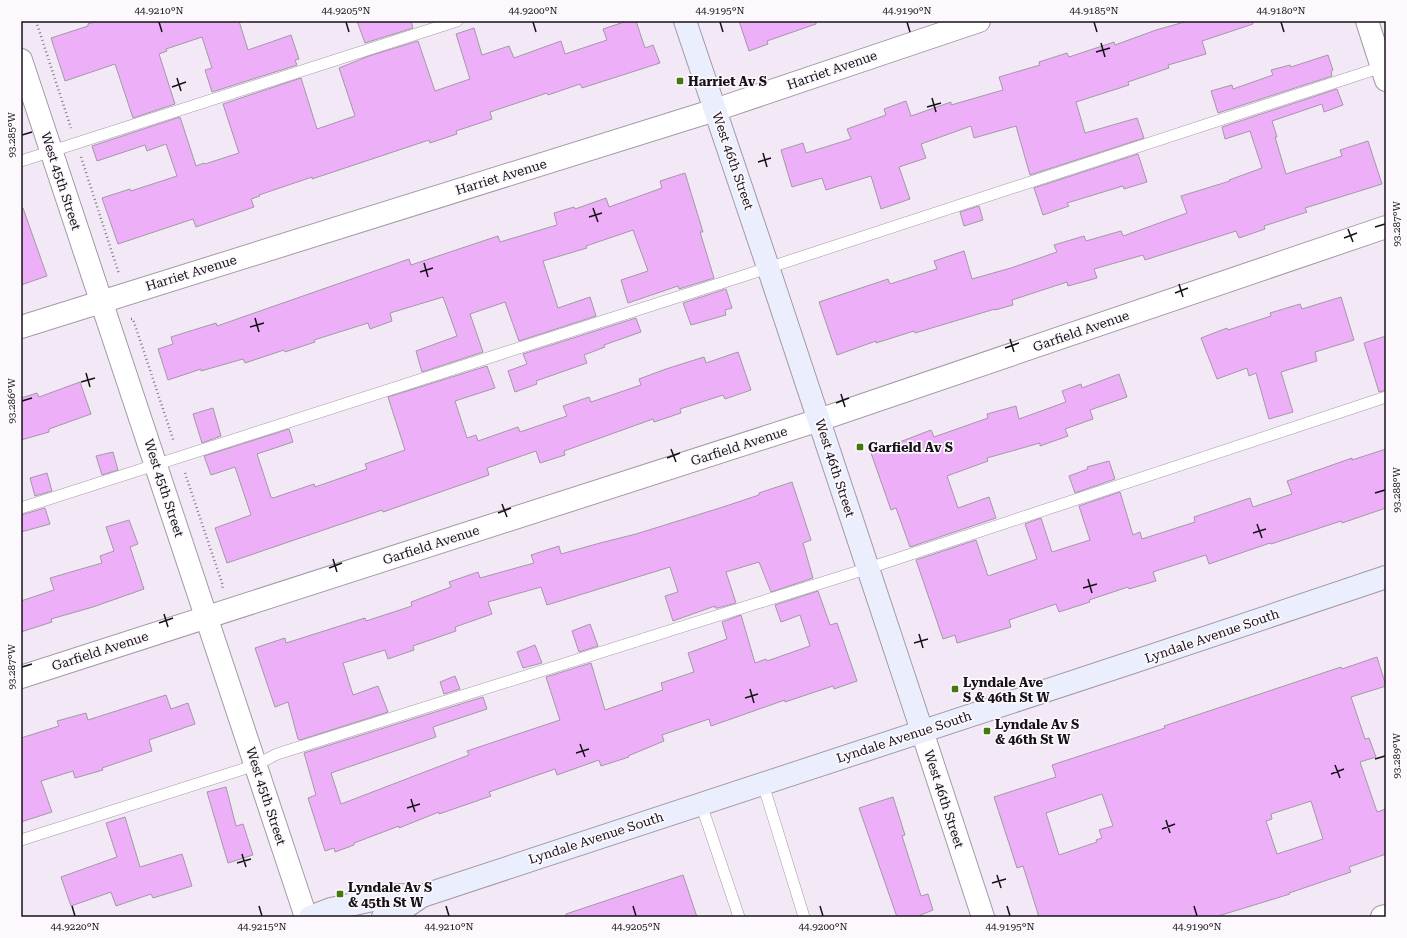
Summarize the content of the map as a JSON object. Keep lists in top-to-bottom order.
{
  "streets": {
    "main road": ["West 46th Street", "Lyndale Avenue South"],
    "street": ["Harriet Avenue", "West 45th Street", "Garfield Avenue"]
  },
  "crossings": [
    ["Harriet Avenue", "West 46th Street"],
    ["Harriet Avenue", "West 45th Street"],
    ["West 46th Street", "Garfield Avenue"],
    ["West 46th Street", "Lyndale Avenue South"],
    ["West 45th Street", "Garfield Avenue"]
  ],
  "places": {
    "transit": [
      "Harriet Av S",
      "Garfield Av S",
      "Lyndale Ave S & 46th St W",
      "Lyndale Av S & 46th St W",
      "Lyndale Av S & 45th St W"
    ]
  },
  "coordinates": [
    "44.9210°N",
    "44.9205°N",
    "44.9200°N",
    "44.9195°N",
    "44.9190°N",
    "44.9185°N",
    "44.9180°N",
    "93.285°W",
    "93.287°W",
    "93.286°W",
    "93.288°W",
    "93.289°W",
    "44.9220°N",
    "44.9215°N"
  ]
}
